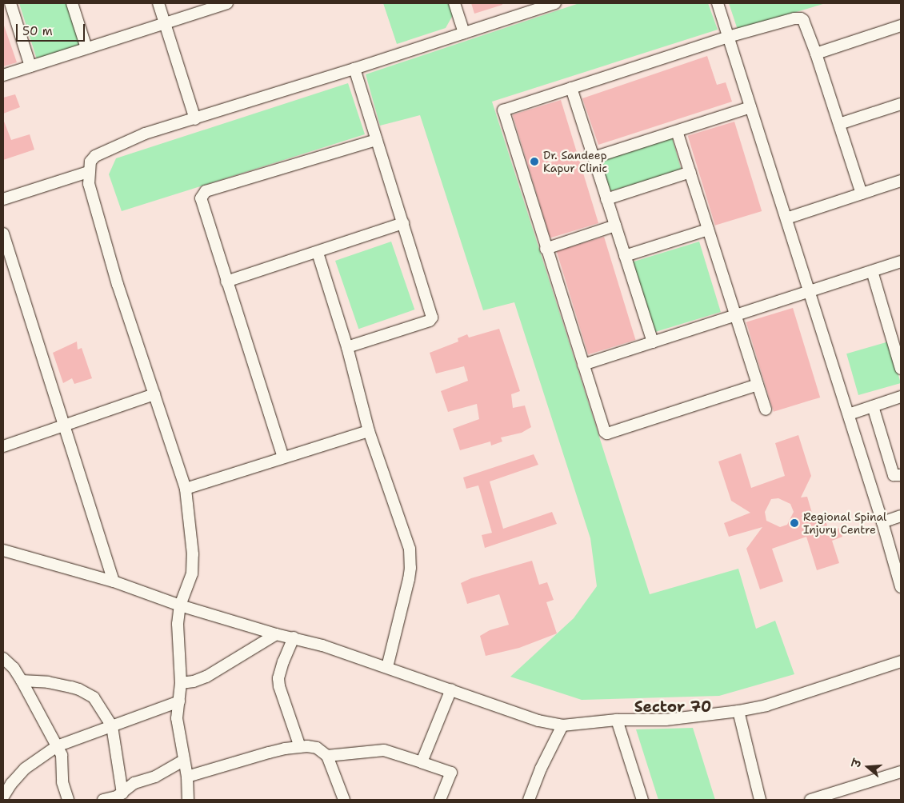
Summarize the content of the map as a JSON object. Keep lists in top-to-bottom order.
{
  "districts": ["Sector 70"],
  "places": ["Dr. Sandeep Kapur Clinic", "Regional Spinal Injury Centre"],
  "scale_bar": "50 m",
  "north": "left"
}
